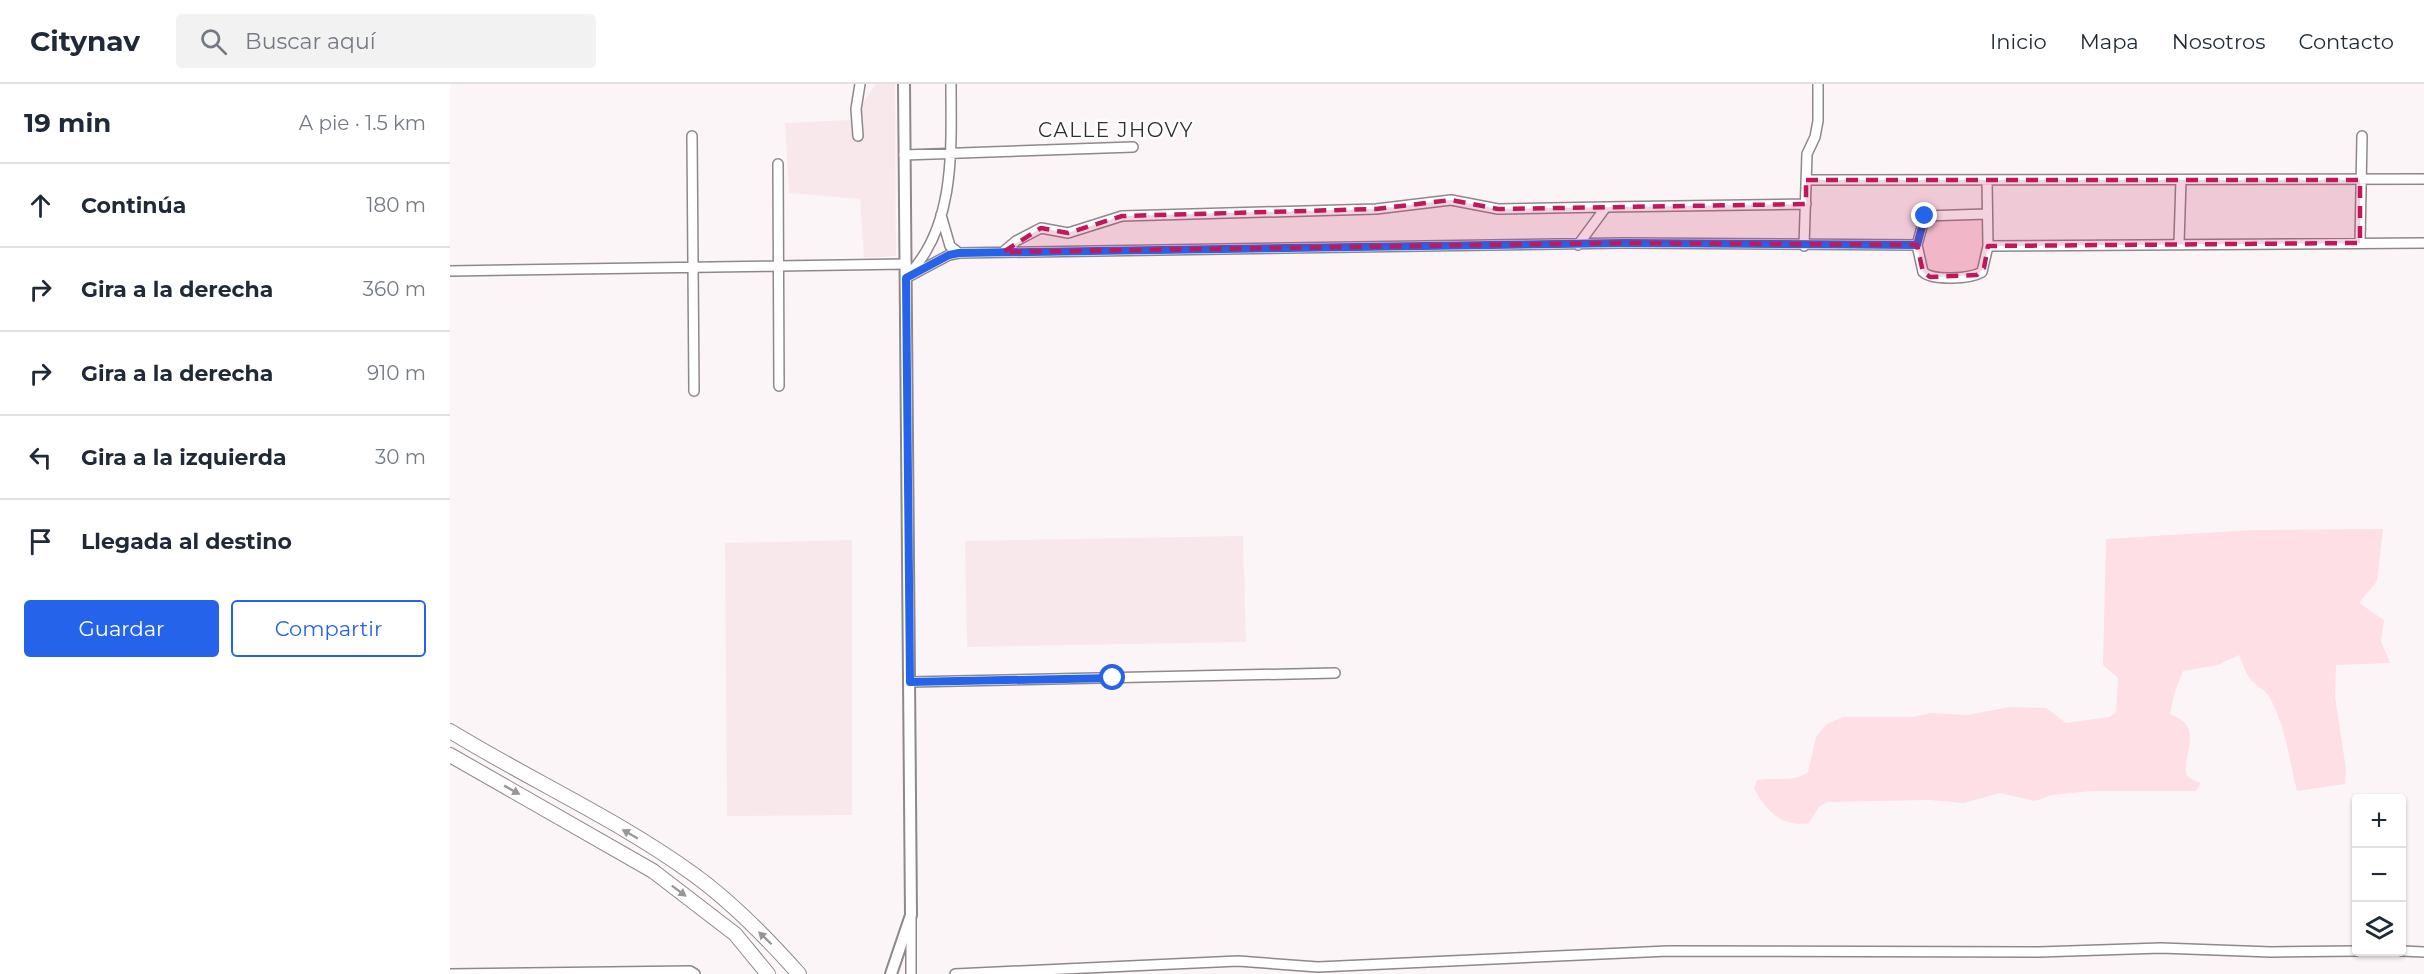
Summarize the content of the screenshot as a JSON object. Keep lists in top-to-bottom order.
{
  "districts": ["CALLE JHOVY"],
  "page": {
    "header": "Citynav",
    "search": "Buscar aquí",
    "nav": [
      "Inicio",
      "Mapa",
      "Nosotros",
      "Contacto"
    ],
    "heading": ["19 min", "A pie · 1.5 km"],
    "list": [
      ["Continúa", "180 m"],
      ["Gira a la derecha", "360 m"],
      ["Gira a la derecha", "910 m"],
      ["Gira a la izquierda", "30 m"],
      "Llegada al destino"
    ],
    "buttons": ["Guardar", "Compartir"],
    "map_buttons": ["+", "−"]
  }
}
